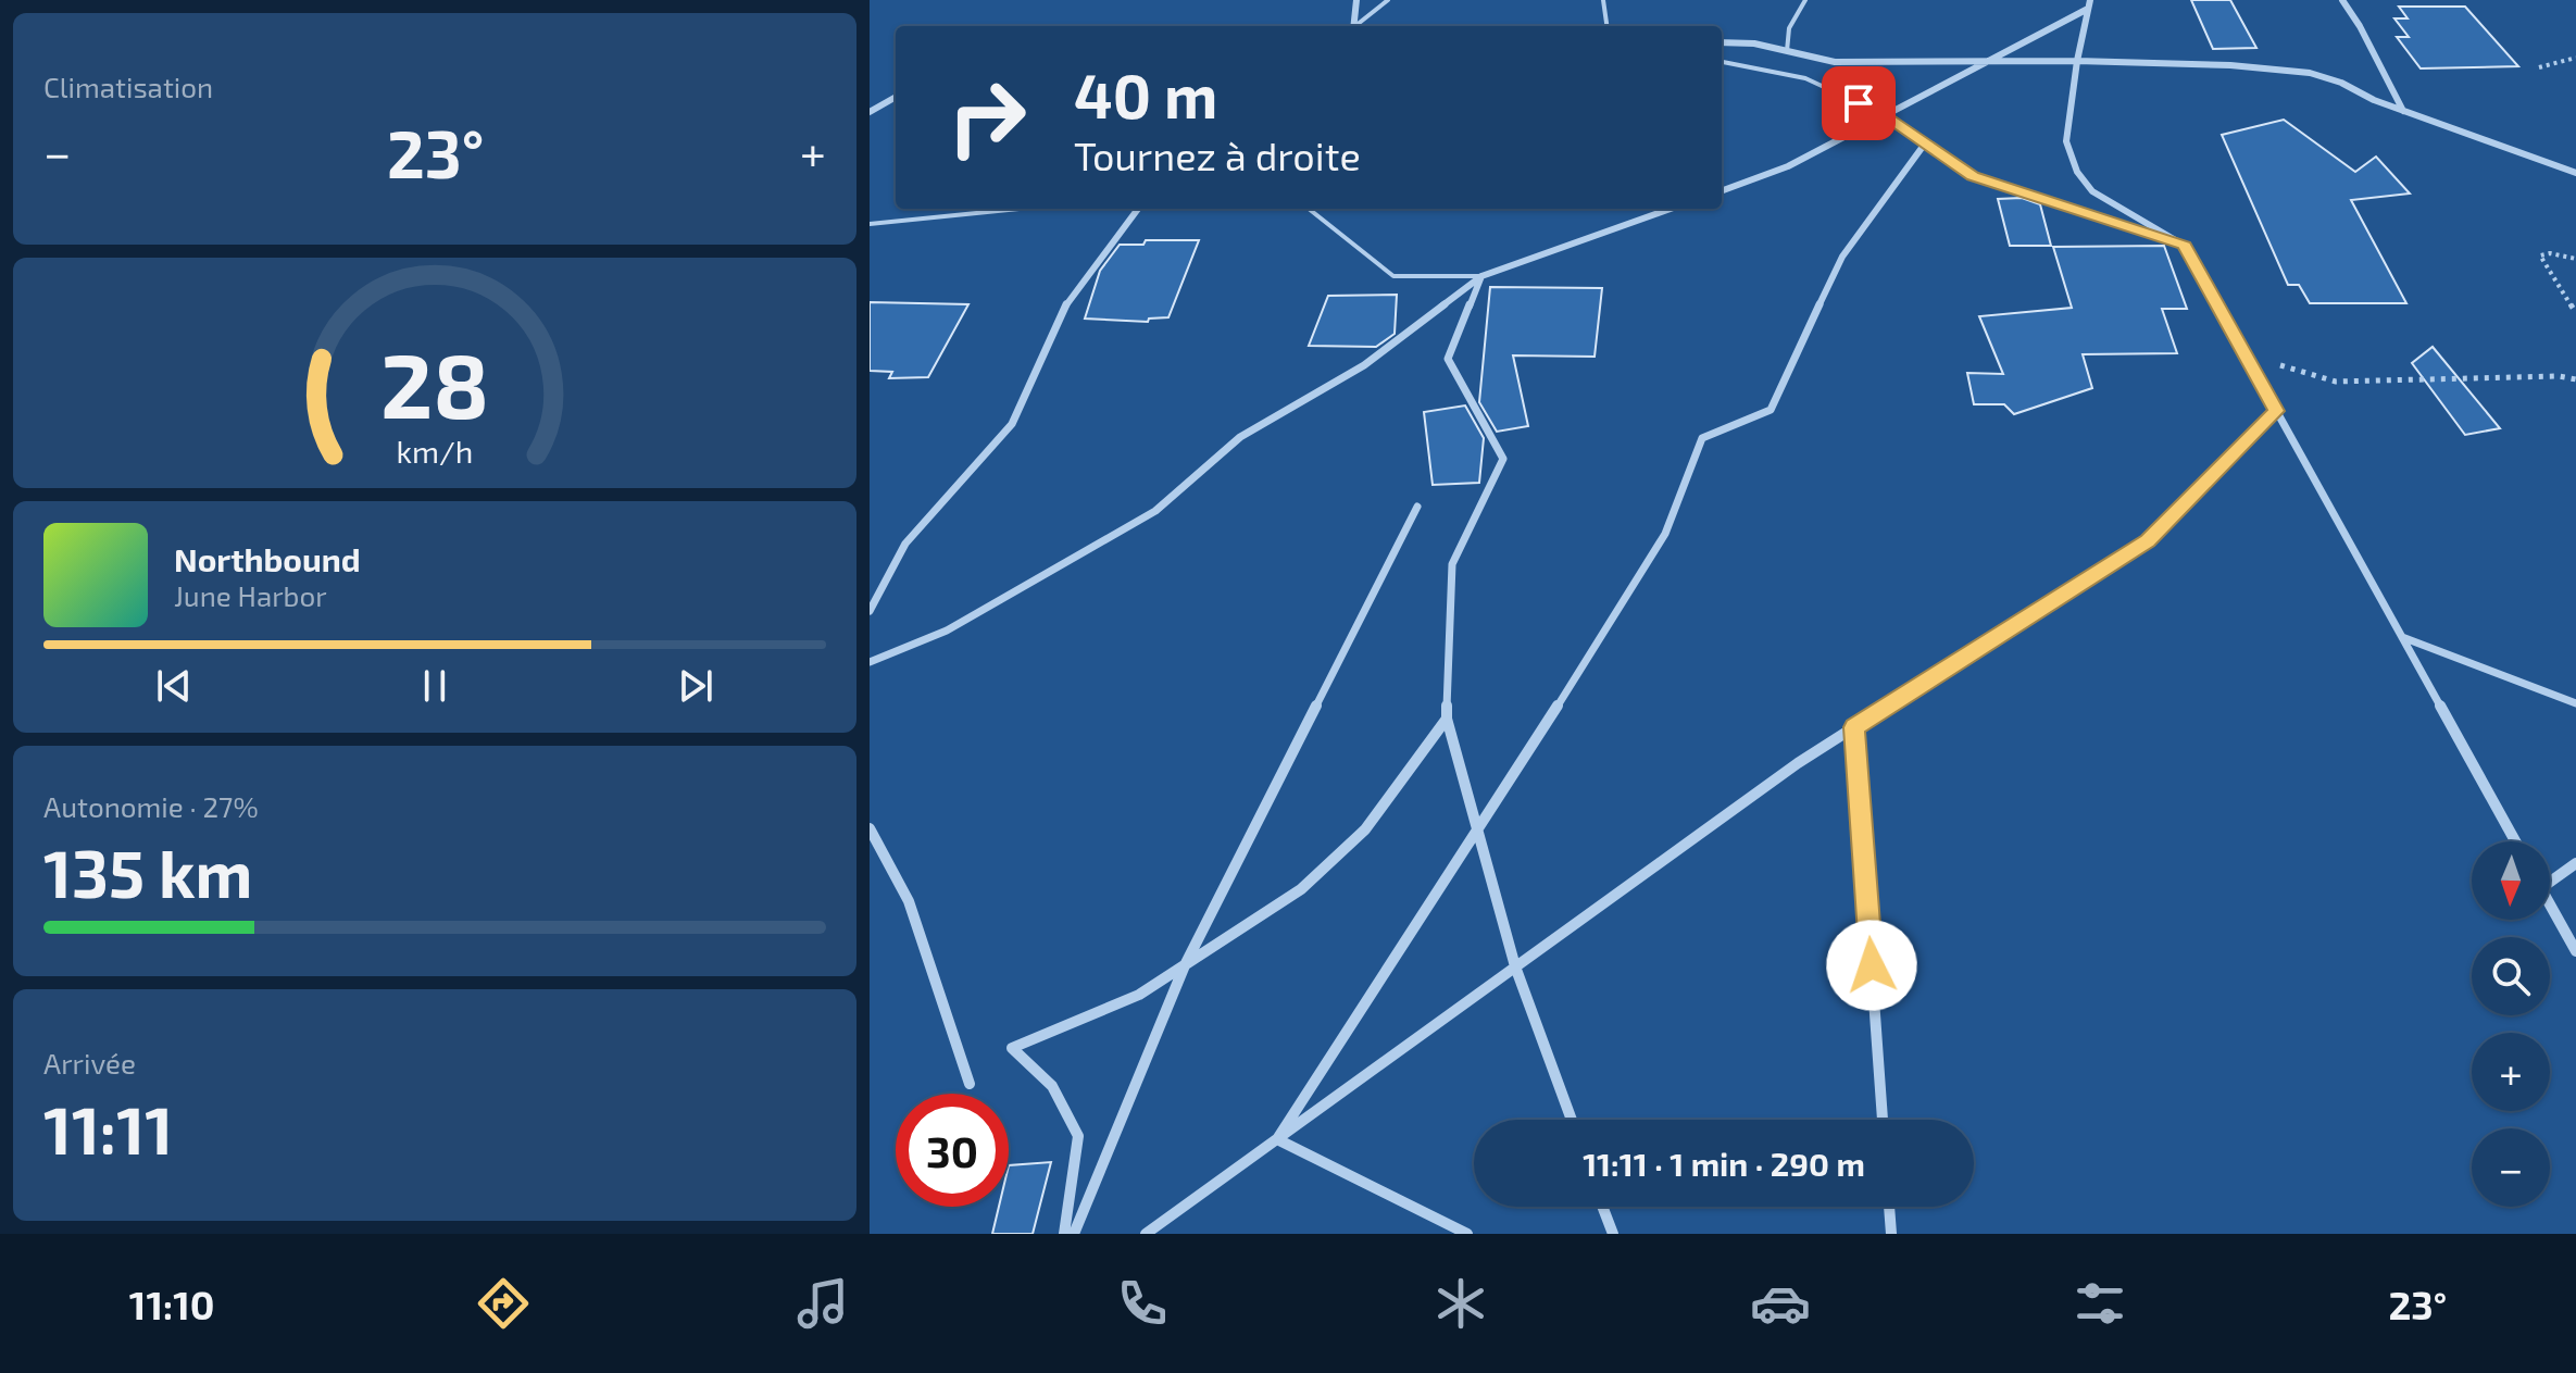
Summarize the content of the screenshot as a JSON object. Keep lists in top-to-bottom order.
{
  "north": "bottom",
  "page": {
    "tile": [
      "Climatisation",
      ["Autonomie · 27%", "135 km"],
      ["Arrivée", "11:11"]
    ],
    "turn": ["40 m", "Tournez à droite"],
    "heat": ["−", "23°", "+"],
    "song": ["Northbound", "June Harbor"],
    "map_buttons": ["+", "−"],
    "limit": "30",
    "trip": "11:11 · 1 min · 290 m",
    "tabs": ["11:10", "23°"],
    "gauge": ["28", "km/h"]
  }
}
